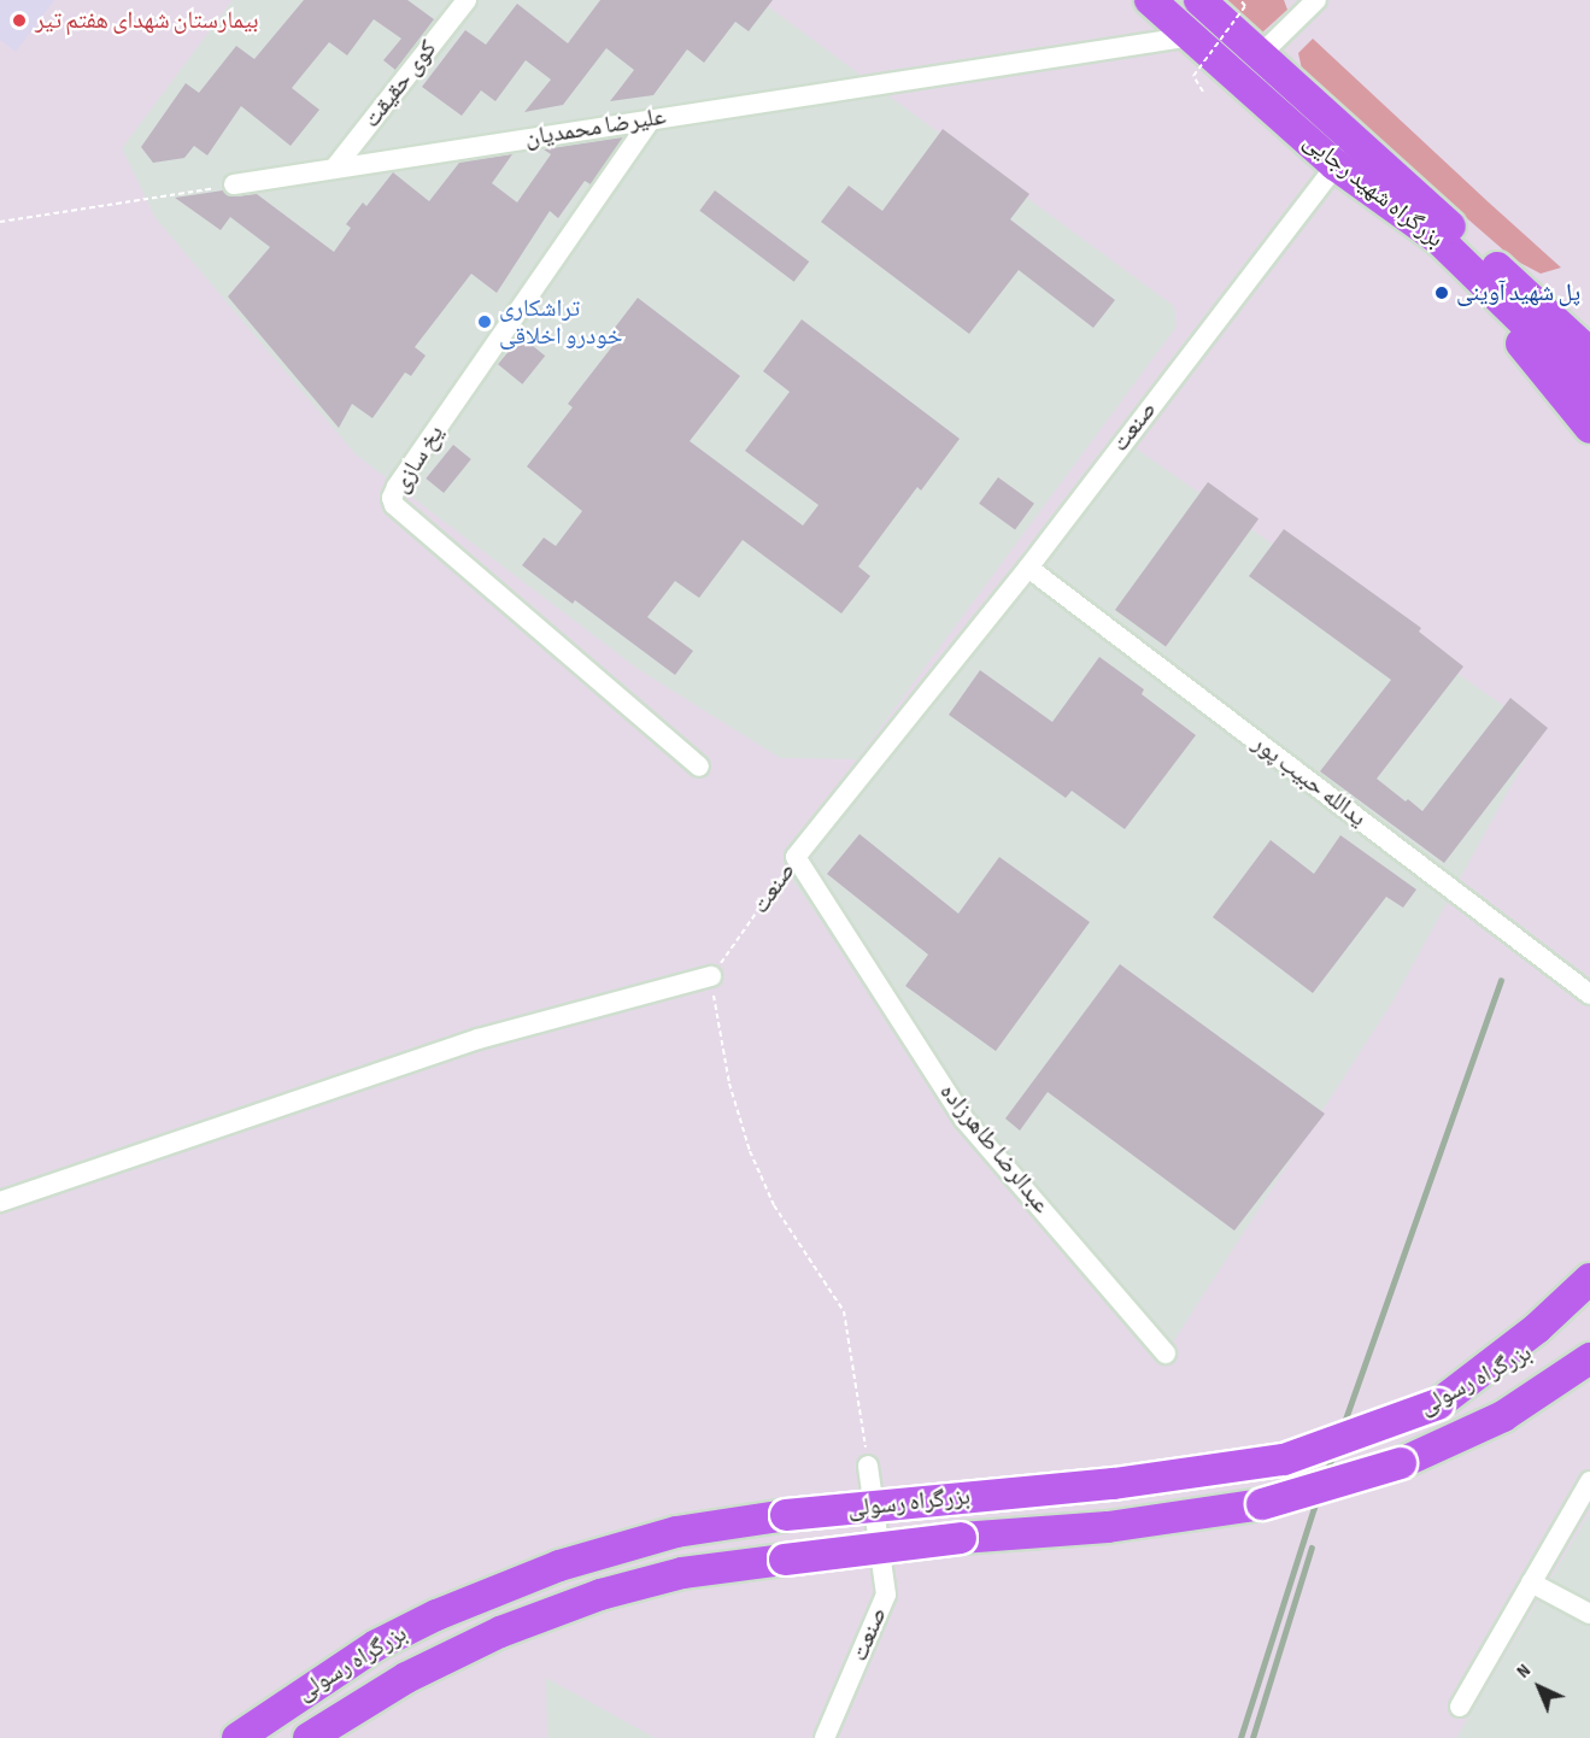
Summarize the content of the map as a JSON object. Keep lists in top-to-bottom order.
{
  "streets": {
    "highway": ["بزرگراه شهید رجایی", "بزرگراه رسولی"],
    "street": [
      "کوی حقیقت",
      "علیرضا محمدیان",
      "صنعت",
      "یخ سازی",
      "یدالله حبیب پور",
      "عبدالرضا طاهرزاده"
    ]
  },
  "crossings": [
    ["کوی حقیقت", "علیرضا محمدیان"],
    ["علیرضا محمدیان", "بزرگراه شهید رجایی"],
    ["علیرضا محمدیان", "یخ سازی"],
    ["بزرگراه شهید رجایی", "صنعت"],
    ["صنعت", "یدالله حبیب پور"],
    ["صنعت", "عبدالرضا طاهرزاده"]
  ],
  "places": ["بیمارستان شهدای هفتم تیر", "پل شهید آوینی", "تراشکاری خودرو اخلاقی"],
  "north": "top left"
}
